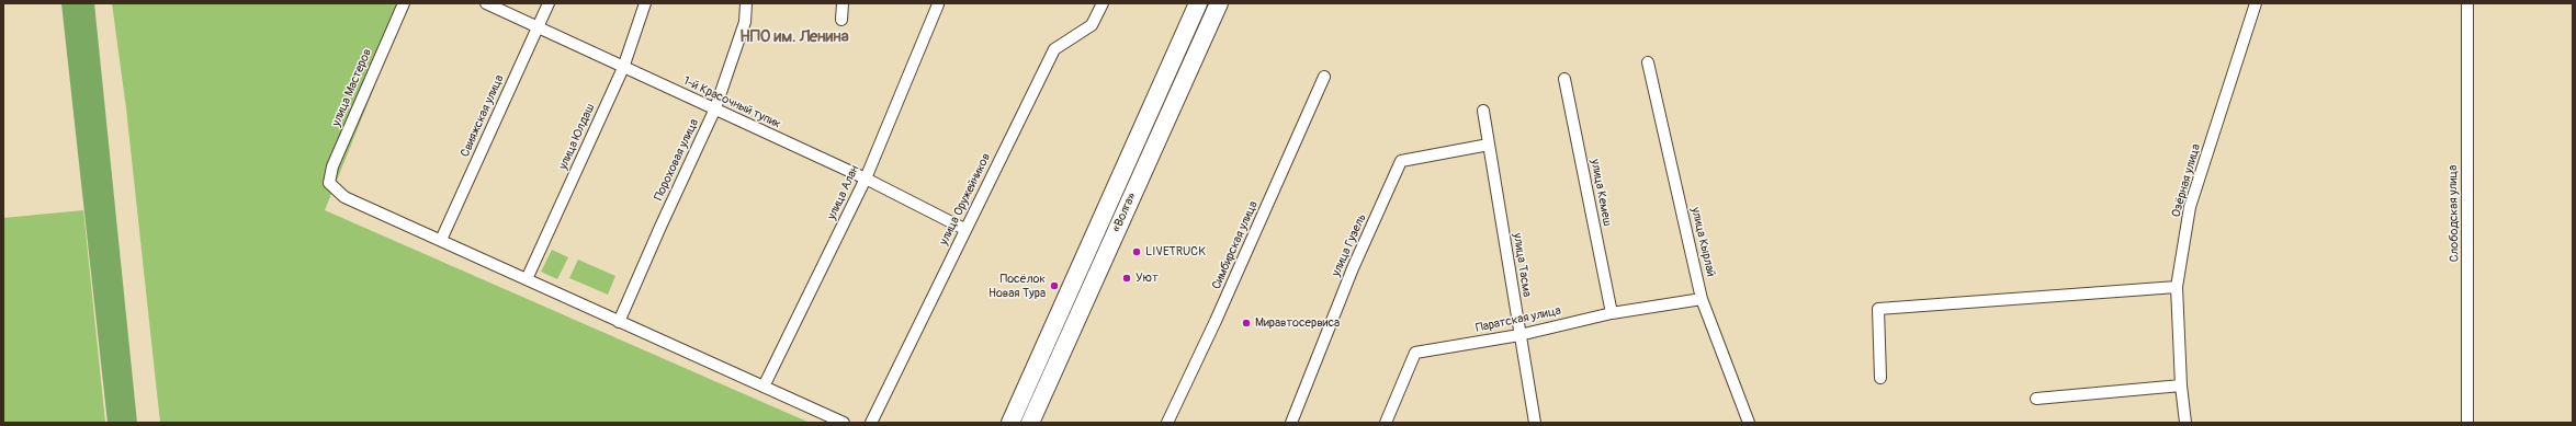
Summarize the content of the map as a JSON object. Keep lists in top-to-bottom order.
{
  "streets": {
    "highway": ["«Волга»"],
    "street": [
      "улица Мастеров",
      "1-й Красочный тупик",
      "Свияжская улица",
      "улица Юлдаш",
      "Пороховая улица",
      "Озёрная улица",
      "улица Алан",
      "улица Кемеш",
      "улица Оружейников",
      "Слободская улица",
      "улица Кырлай",
      "Симбирская улица",
      "улица Гузель",
      "улица Тасма",
      "Паратская улица"
    ]
  },
  "crossings": [
    ["улица Мастеров", "Свияжская улица"],
    ["1-й Красочный тупик", "Свияжская улица"],
    ["1-й Красочный тупик", "улица Юлдаш"],
    ["1-й Красочный тупик", "Пороховая улица"],
    ["1-й Красочный тупик", "улица Алан"],
    ["1-й Красочный тупик", "улица Оружейников"],
    ["улица Кемеш", "Паратская улица"],
    ["улица Кырлай", "Паратская улица"],
    ["улица Гузель", "улица Тасма"],
    ["улица Тасма", "Паратская улица"]
  ],
  "districts": ["НПО им. Ленина"],
  "places": [
    "LIVETRUCK",
    "Уют",
    "Посёлок Новая Тура",
    "Миравтосервиса"
  ]
}
